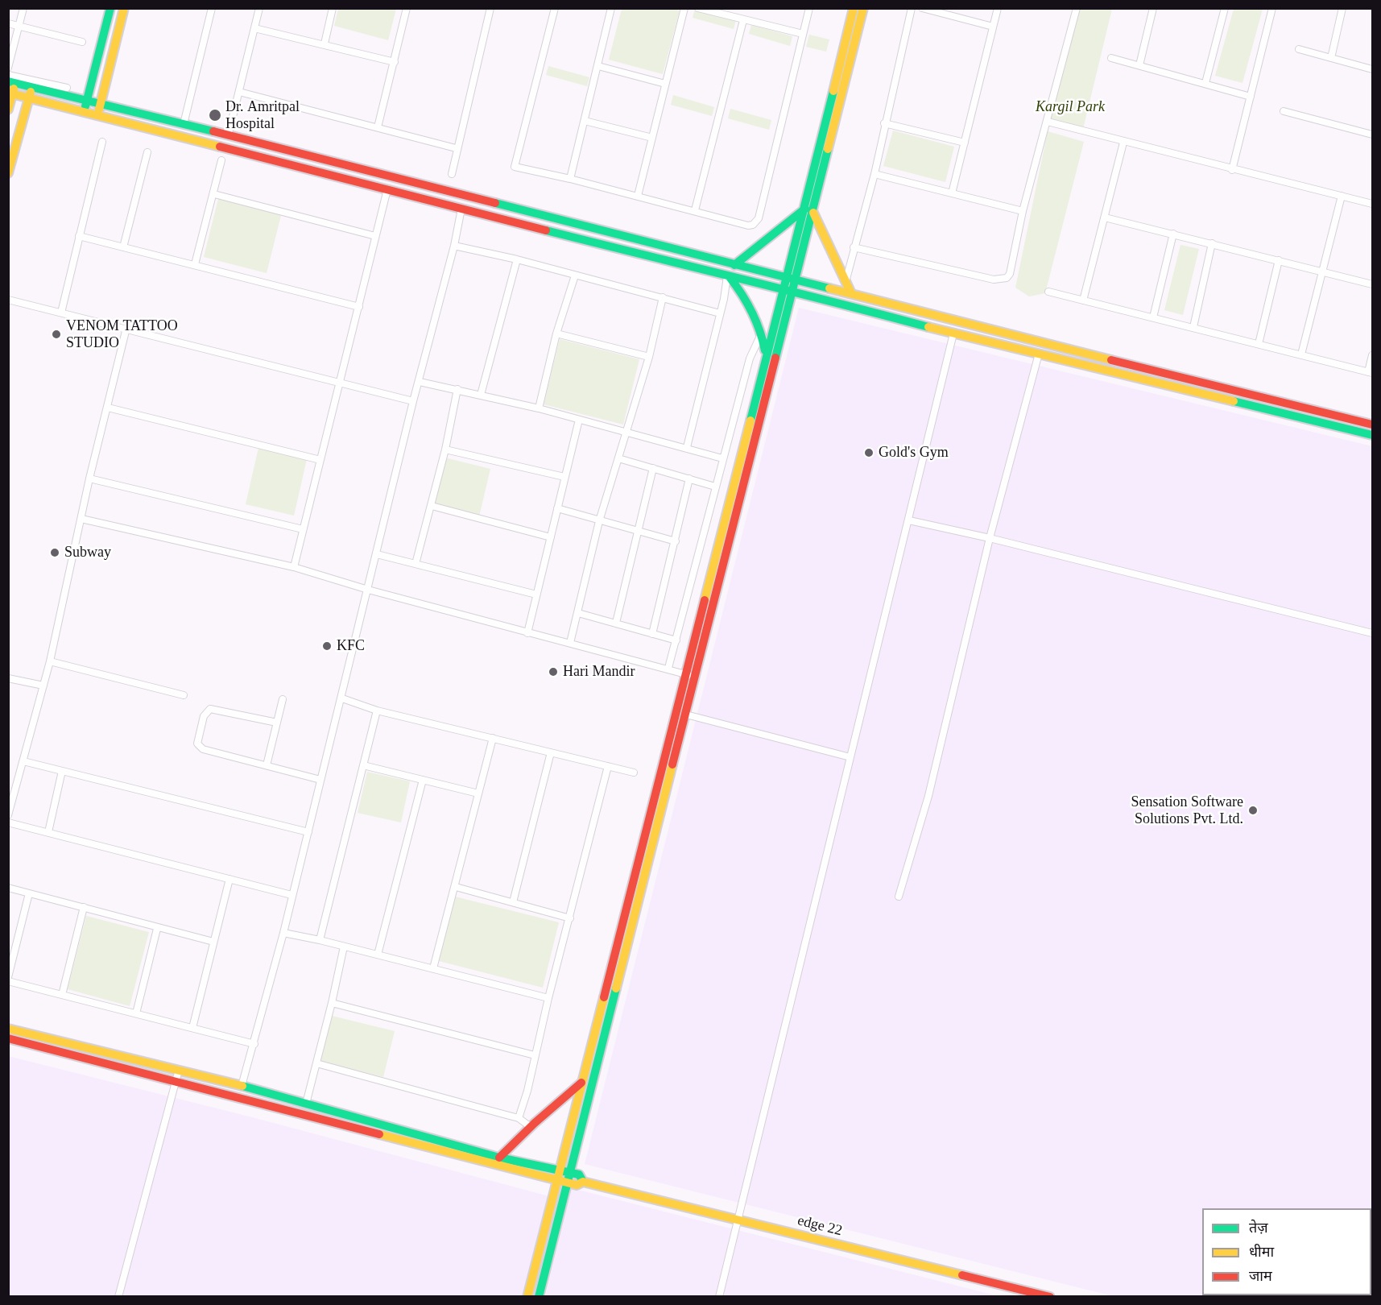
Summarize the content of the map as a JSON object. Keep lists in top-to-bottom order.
{
  "streets": {
    "main road": ["edge 22"]
  },
  "parks": ["Kargil Park"],
  "places": [
    "Dr. Amritpal Hospital",
    "VENOM TATTOO STUDIO",
    "Gold's Gym",
    "Subway",
    "KFC",
    "Hari Mandir",
    "Sensation Software Solutions Pvt. Ltd."
  ],
  "legend": ["तेज़", "धीमा", "जाम"]
}
